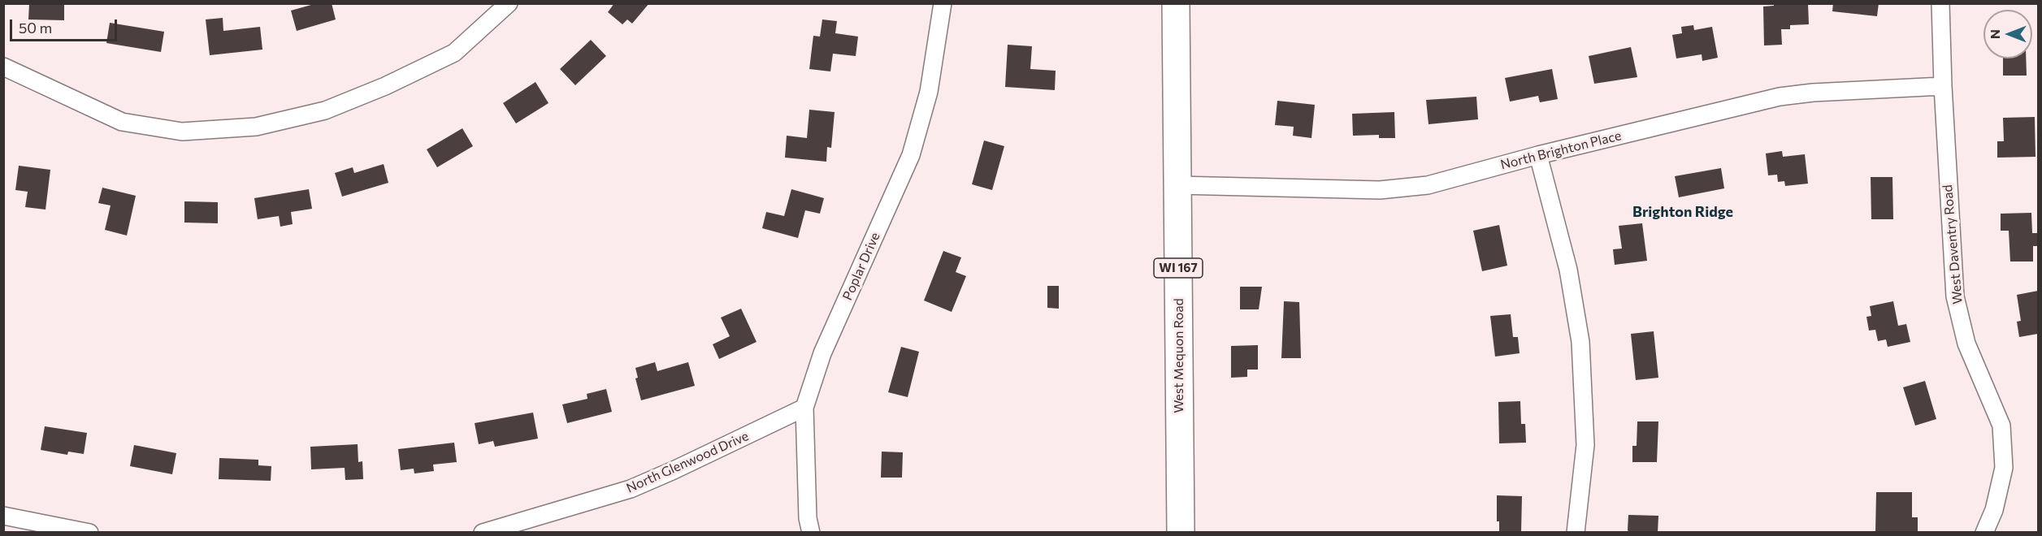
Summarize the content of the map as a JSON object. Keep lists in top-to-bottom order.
{
  "streets": {
    "main road": ["WI 167", "West Mequon Road"],
    "street": [
      "North Brighton Place",
      "West Daventry Road",
      "Poplar Drive",
      "North Glenwood Drive"
    ]
  },
  "crossings": [
    ["North Brighton Place", "West Daventry Road"],
    ["North Brighton Place", "West Mequon Road"],
    ["Poplar Drive", "North Glenwood Drive"]
  ],
  "districts": ["Brighton Ridge"],
  "scale_bar": "50 m",
  "north": "left"
}
